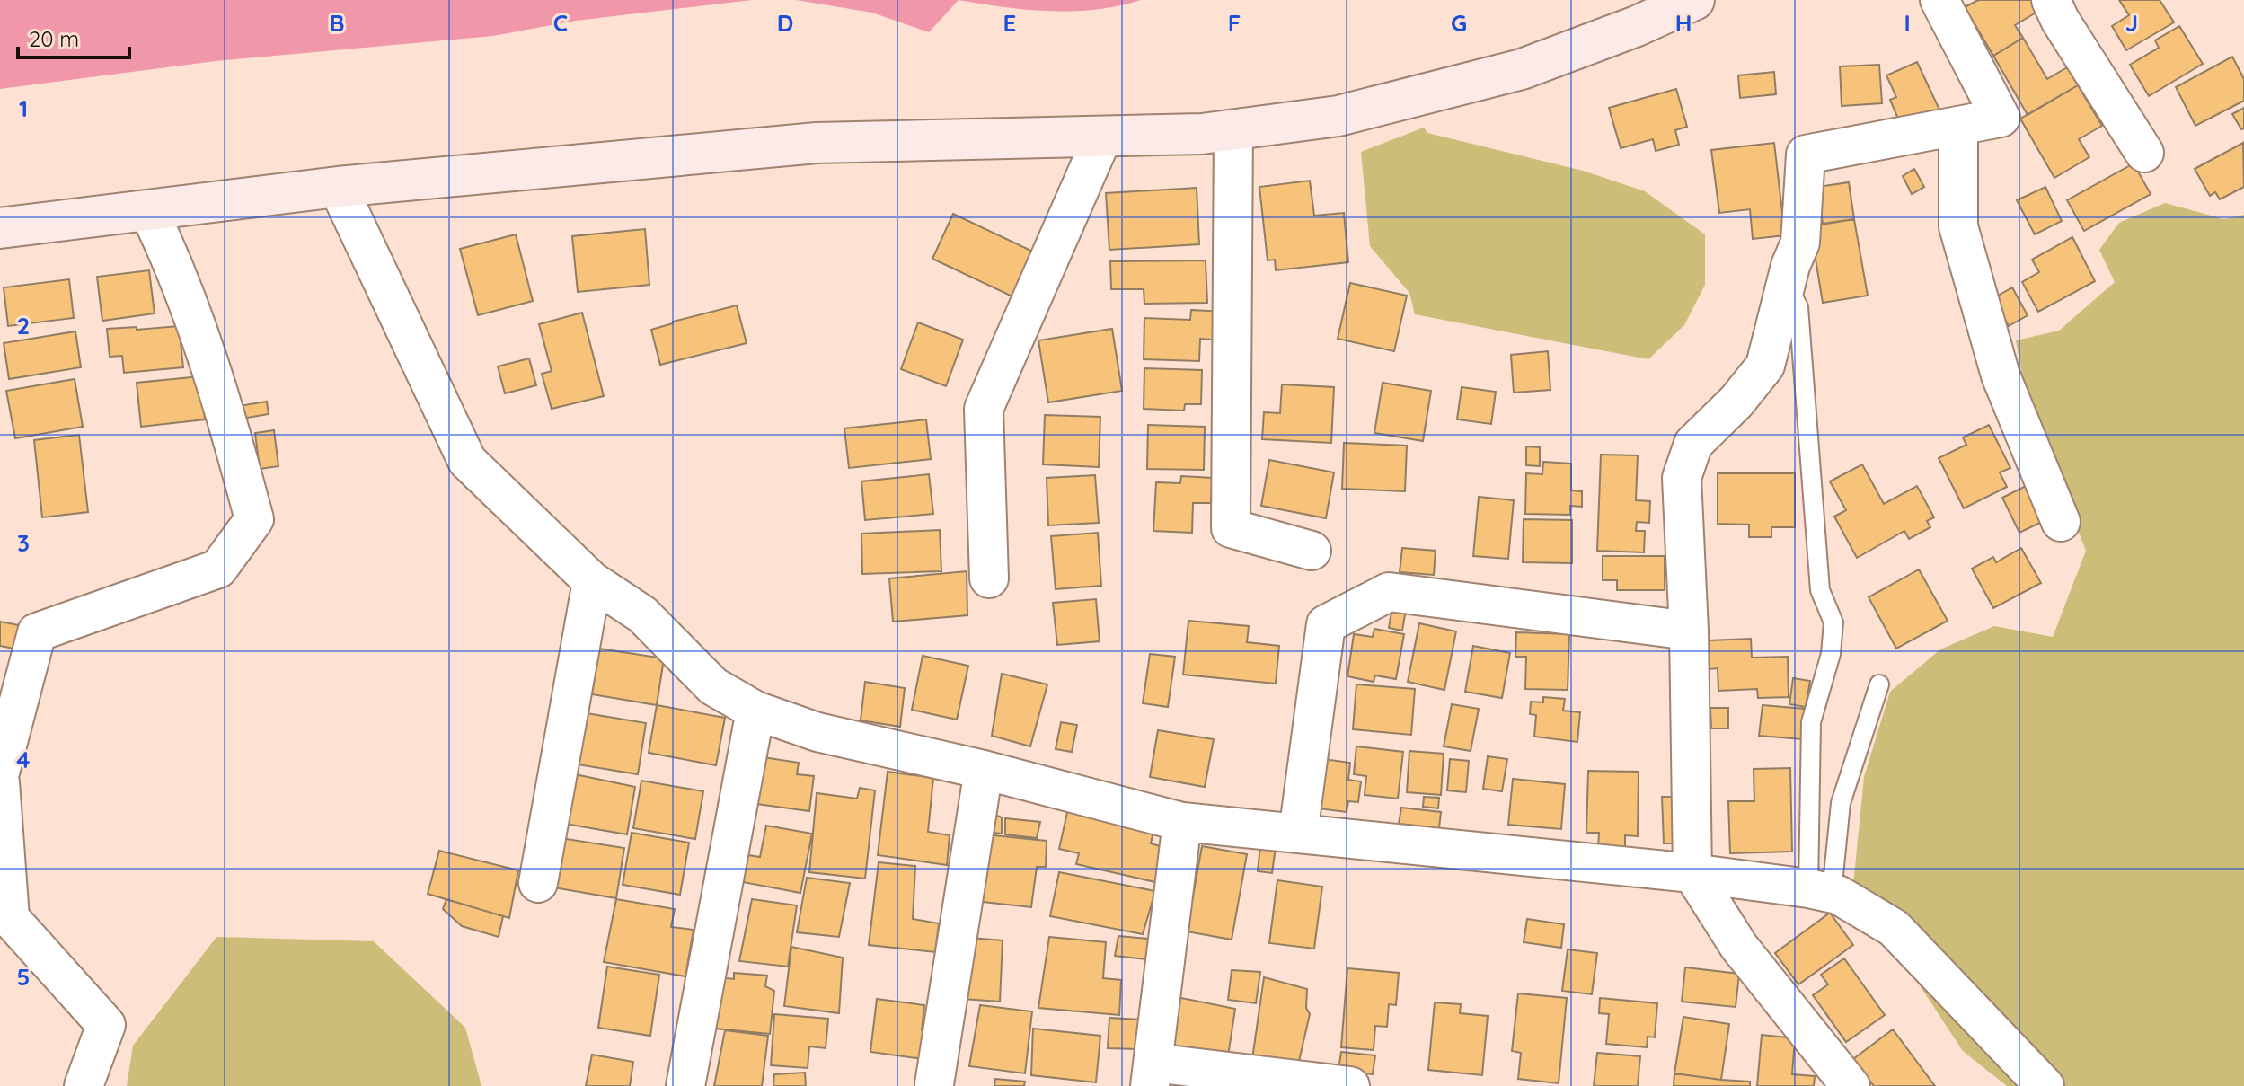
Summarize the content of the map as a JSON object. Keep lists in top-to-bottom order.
{
  "scale_bar": "20 m",
  "grid": {
    "columns": [
      "B",
      "C",
      "D",
      "E",
      "F",
      "G",
      "H",
      "I",
      "J"
    ],
    "rows": [
      "1",
      "2",
      "3",
      "4",
      "5"
    ]
  }
}
